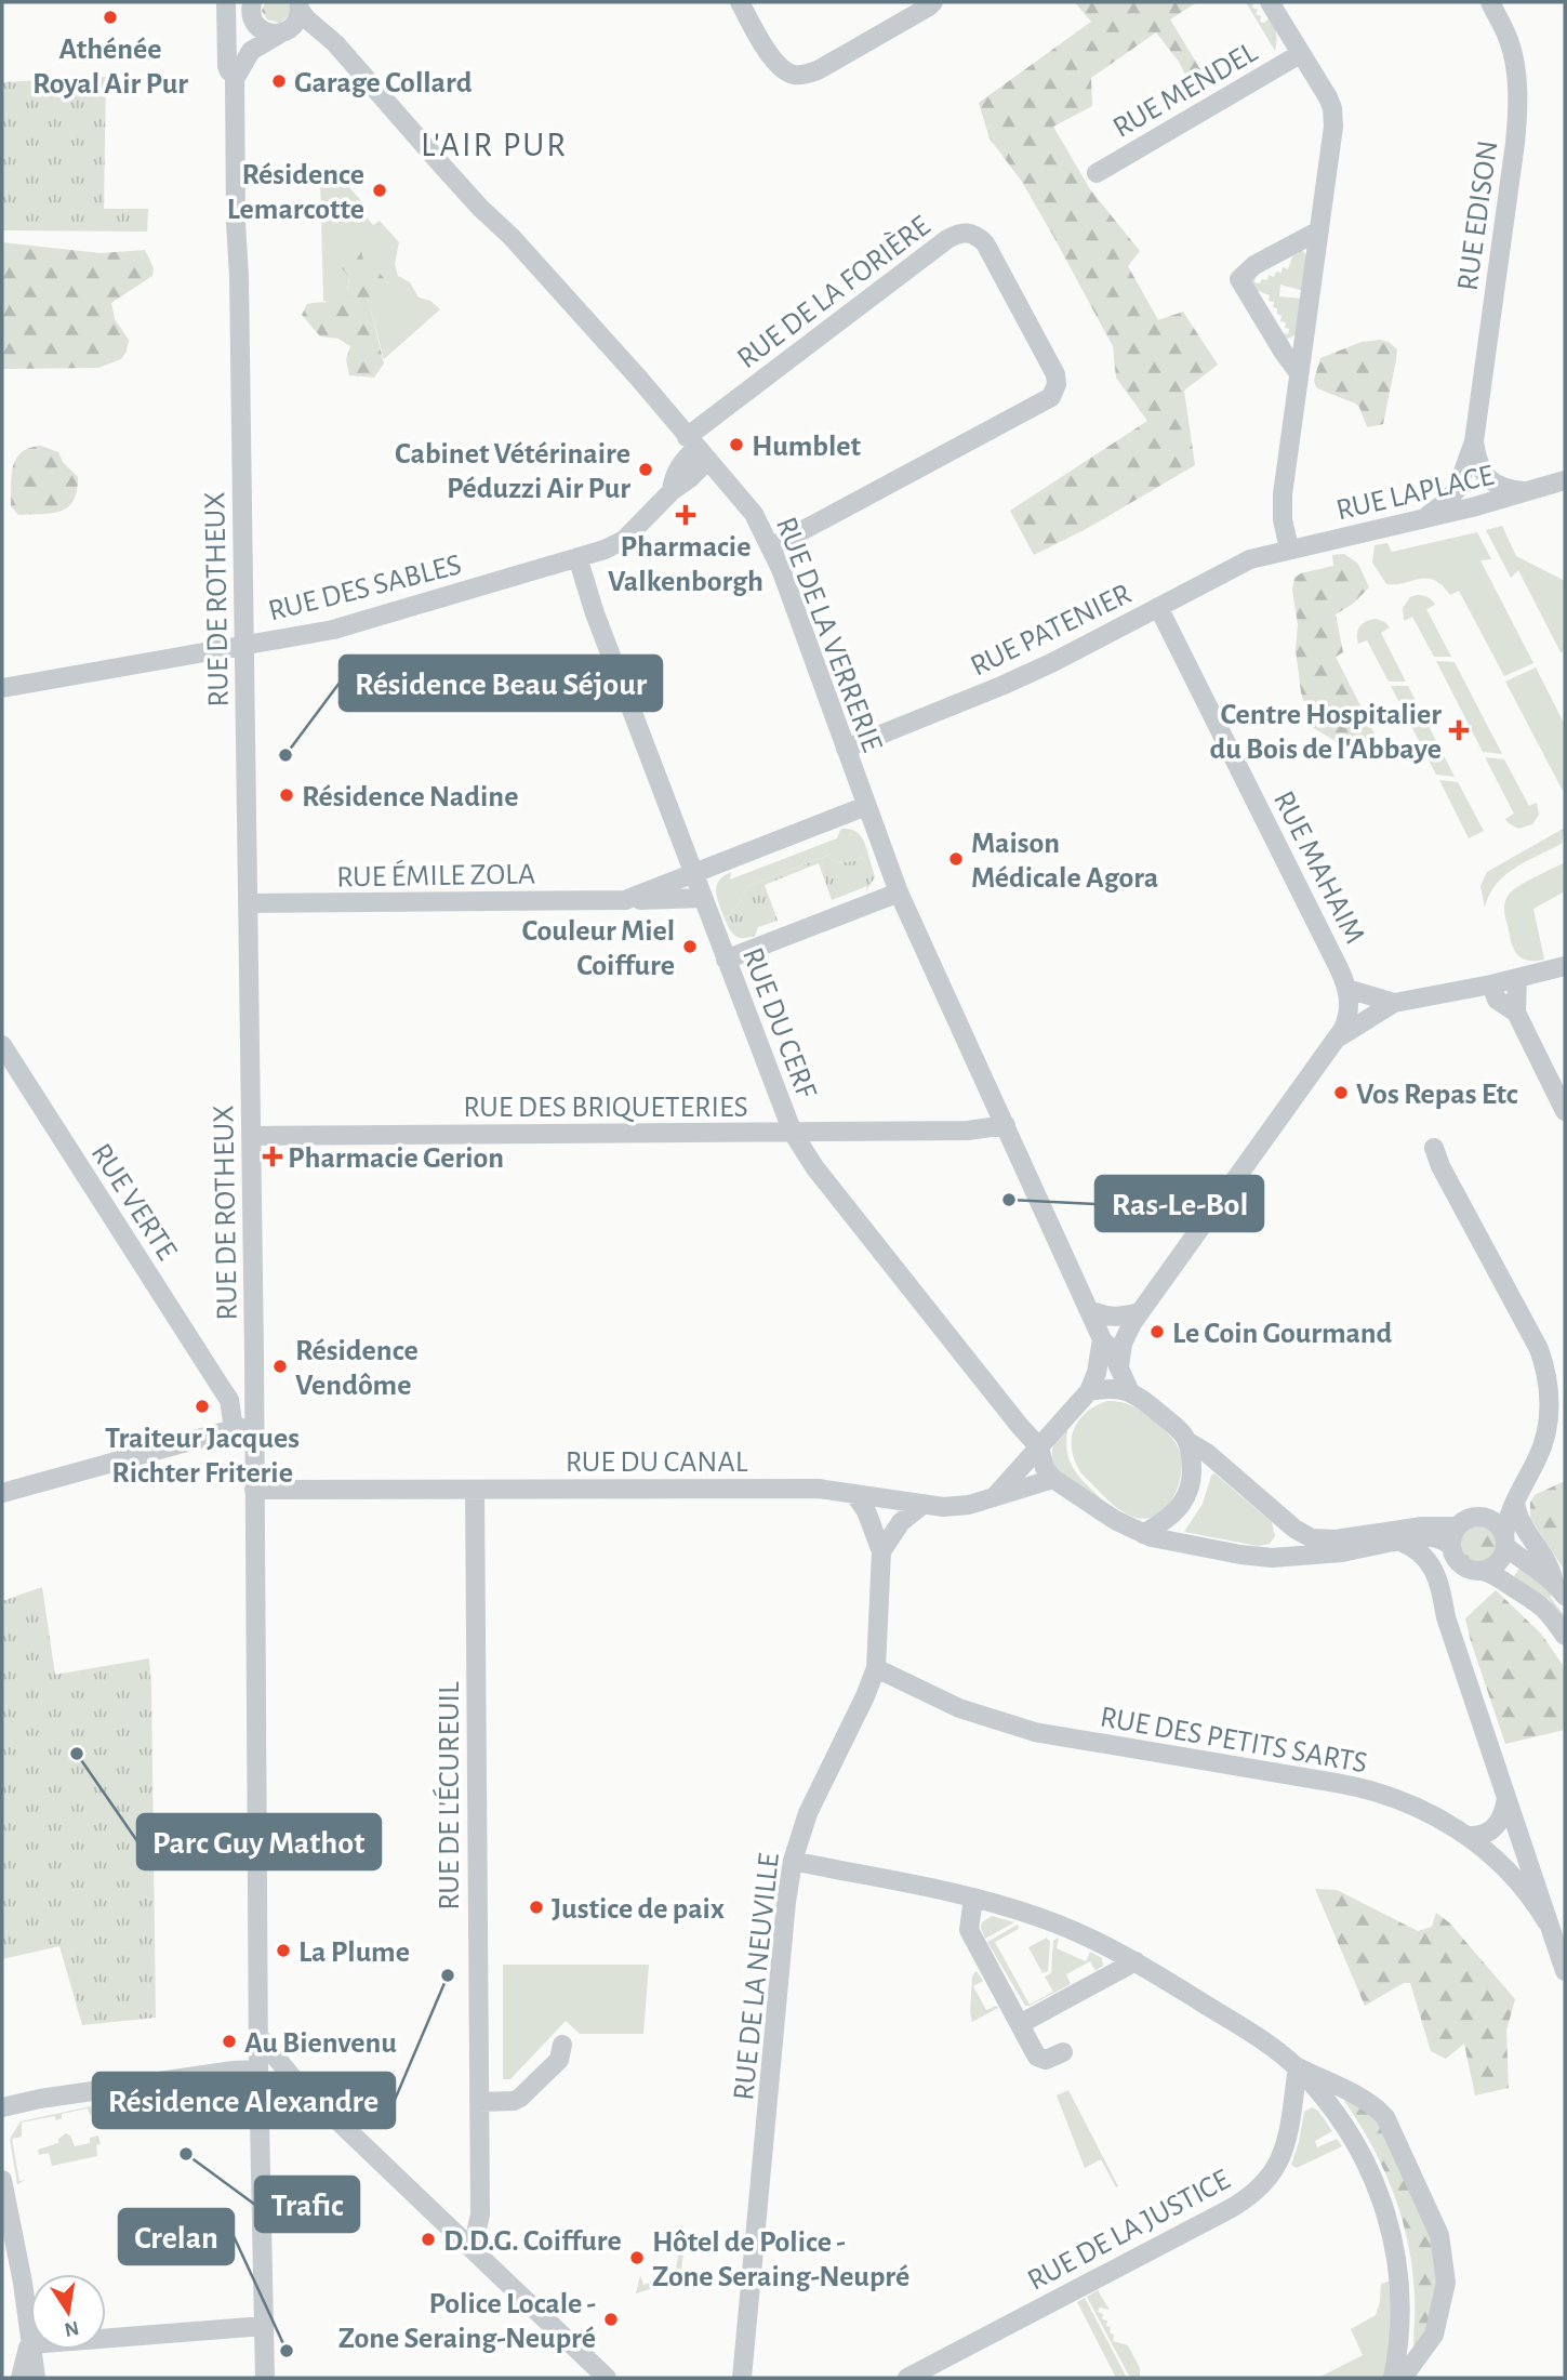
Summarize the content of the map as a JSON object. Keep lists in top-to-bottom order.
{
  "streets": {
    "street": [
      "RUE MENDEL",
      "RUE EDISON",
      "RUE DE LA FORIÈRE",
      "RUE LAPLACE",
      "RUE DES SABLES",
      "RUE DE ROTHEUX",
      "RUE PATENIER",
      "RUE DE LA VERRERIE",
      "RUE MAHAIM",
      "RUE ÉMILE ZOLA",
      "RUE DU CERF",
      "RUE DES BRIQUETERIES",
      "RUE VERTE",
      "RUE DU CANAL",
      "RUE DES PETITS SARTS",
      "RUE DE L'ÉCUREUIL",
      "RUE DE LA NEUVILLE",
      "RUE DE LA JUSTICE"
    ]
  },
  "crossings": [
    ["RUE EDISON", "RUE LAPLACE"],
    ["RUE DE LA FORIÈRE", "RUE DES SABLES"],
    ["RUE DE LA FORIÈRE", "RUE DE LA VERRERIE"],
    ["RUE LAPLACE", "RUE PATENIER"],
    ["RUE DES SABLES", "RUE DE ROTHEUX"],
    ["RUE DES SABLES", "RUE DE LA VERRERIE"],
    ["RUE DES SABLES", "RUE DU CERF"],
    ["RUE DE ROTHEUX", "RUE ÉMILE ZOLA"],
    ["RUE DE ROTHEUX", "RUE DES BRIQUETERIES"],
    ["RUE DE ROTHEUX", "RUE DU CANAL"],
    ["RUE PATENIER", "RUE DE LA VERRERIE"],
    ["RUE PATENIER", "RUE MAHAIM"],
    ["RUE DE LA VERRERIE", "RUE MAHAIM"],
    ["RUE DE LA VERRERIE", "RUE ÉMILE ZOLA"],
    ["RUE DE LA VERRERIE", "RUE DU CERF"],
    ["RUE DE LA VERRERIE", "RUE DES BRIQUETERIES"],
    ["RUE DE LA VERRERIE", "RUE DU CANAL"],
    ["RUE ÉMILE ZOLA", "RUE DU CERF"],
    ["RUE DU CERF", "RUE DES BRIQUETERIES"],
    ["RUE DU CERF", "RUE DU CANAL"],
    ["RUE DU CANAL", "RUE DE L'ÉCUREUIL"],
    ["RUE DU CANAL", "RUE DE LA NEUVILLE"],
    ["RUE DES PETITS SARTS", "RUE DE LA NEUVILLE"]
  ],
  "districts": ["L'AIR PUR"],
  "places": {
    "other": [
      "Athénée Royal Air Pur",
      "Garage Collard",
      "Résidence Lemarcotte",
      "Humblet",
      "Cabinet Vétérinaire Péduzzi Air Pur",
      "Résidence Beau Séjour",
      "Résidence Nadine",
      "Maison Médicale Agora",
      "Couleur Miel Coiffure",
      "Vos Repas Etc",
      "Ras-Le-Bol",
      "Le Coin Gourmand",
      "Résidence Vendôme",
      "Traiteur Jacques Richter Friterie",
      "Parc Guy Mathot",
      "Justice de paix",
      "La Plume",
      "Résidence Alexandre",
      "Au Bienvenu",
      "Trafic",
      "D.D.G. Coiffure",
      "Hôtel de Police - Zone Seraing-Neupré",
      "Police Locale - Zone Seraing-Neupré",
      "Crelan"
    ],
    "health": ["Pharmacie Valkenborgh", "Centre Hospitalier du Bois de l'Abbaye", "Pharmacie Gerion"]
  },
  "north": "bottom"
}
